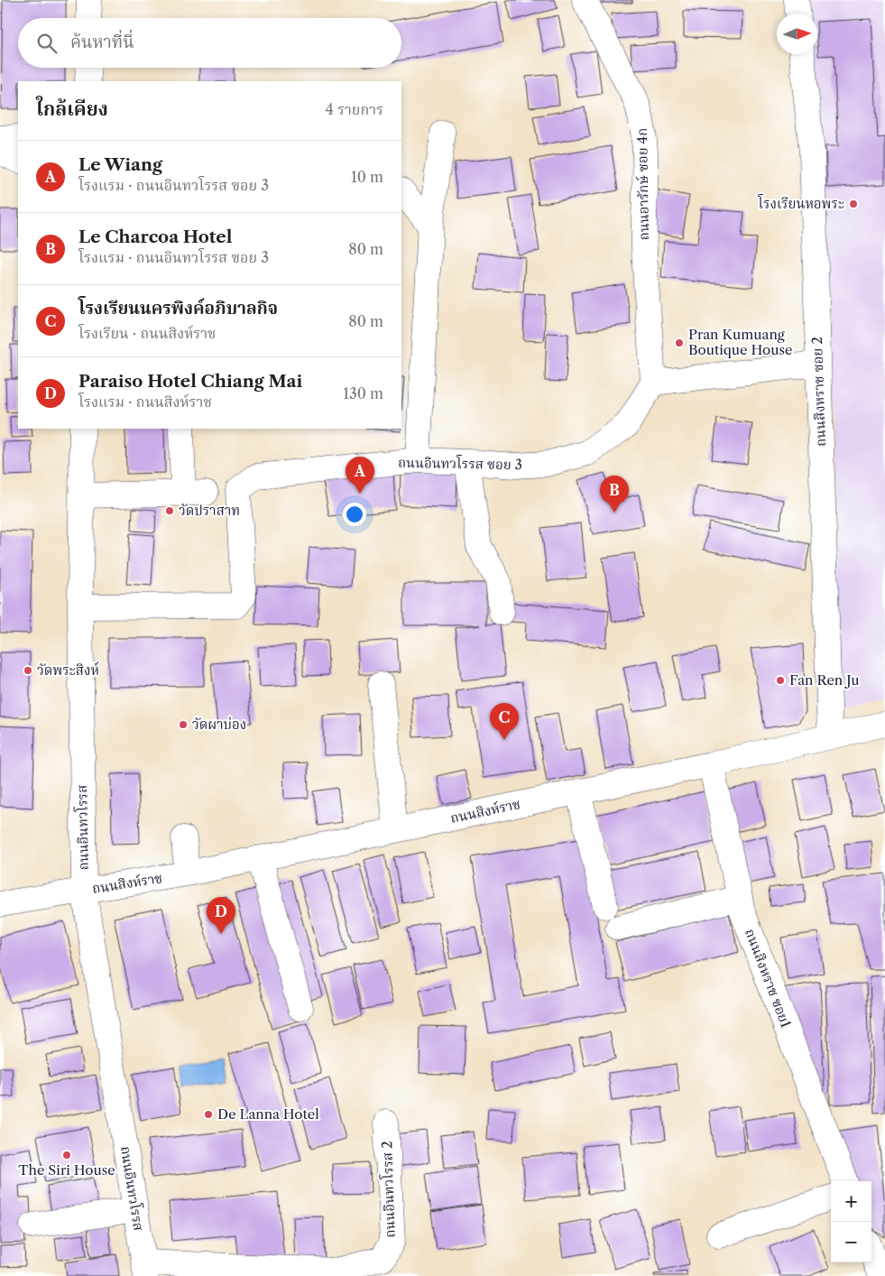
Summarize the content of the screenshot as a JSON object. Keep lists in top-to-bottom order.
{
  "streets": {
    "street": [
      "ถนนอารักษ์ ซอย 4ก",
      "ถนนสิงหราช ซอย 2",
      "ถนนอินทวโรรส ซอย 3",
      "ถนนสิงห์ราช",
      "ถนนอินทวโรรส",
      "ถนนสิงหราช ซอย1",
      "ถนนอินทวโรรส 2"
    ]
  },
  "crossings": [
    ["ถนนอารักษ์ ซอย 4ก", "ถนนอินทวโรรส ซอย 3"],
    ["ถนนสิงหราช ซอย 2", "ถนนสิงห์ราช"],
    ["ถนนอินทวโรรส ซอย 3", "ถนนอินทวโรรส"],
    ["ถนนสิงห์ราช", "ถนนอินทวโรรส"],
    ["ถนนสิงห์ราช", "ถนนสิงหราช ซอย1"],
    ["ถนนอินทวโรรส", "ถนนอินทวโรรส 2"]
  ],
  "places": [
    "โรงเรียนหอพระ",
    "Pran Kumuang Boutique House",
    "วัดปราสาท",
    "วัดพระสิงห์",
    "Fan Ren Ju",
    "วัดผาบ่อง",
    "De Lanna Hotel",
    "The Siri House"
  ],
  "north": "right",
  "page": {
    "search": "ค้นหาที่นี่",
    "heading": ["ใกล้เคียง", "4 รายการ"],
    "list": [
      {
        "mark": "A",
        "name": "Le Wiang",
        "note": "โรงแรม · ถนนอินทวโรรส ซอย 3",
        "value": "10 m"
      },
      {
        "mark": "B",
        "name": "Le Charcoa Hotel",
        "note": "โรงแรม · ถนนอินทวโรรส ซอย 3",
        "value": "80 m"
      },
      {
        "mark": "C",
        "name": "โรงเรียนนครพิงค์อภิบาลกิจ",
        "note": "โรงเรียน · ถนนสิงห์ราช",
        "value": "80 m"
      },
      {
        "mark": "D",
        "name": "Paraiso Hotel Chiang Mai",
        "note": "โรงแรม · ถนนสิงห์ราช",
        "value": "130 m"
      }
    ],
    "pins": [
      "A",
      "B",
      "C",
      "D"
    ],
    "map_buttons": ["+", "−"]
  }
}
